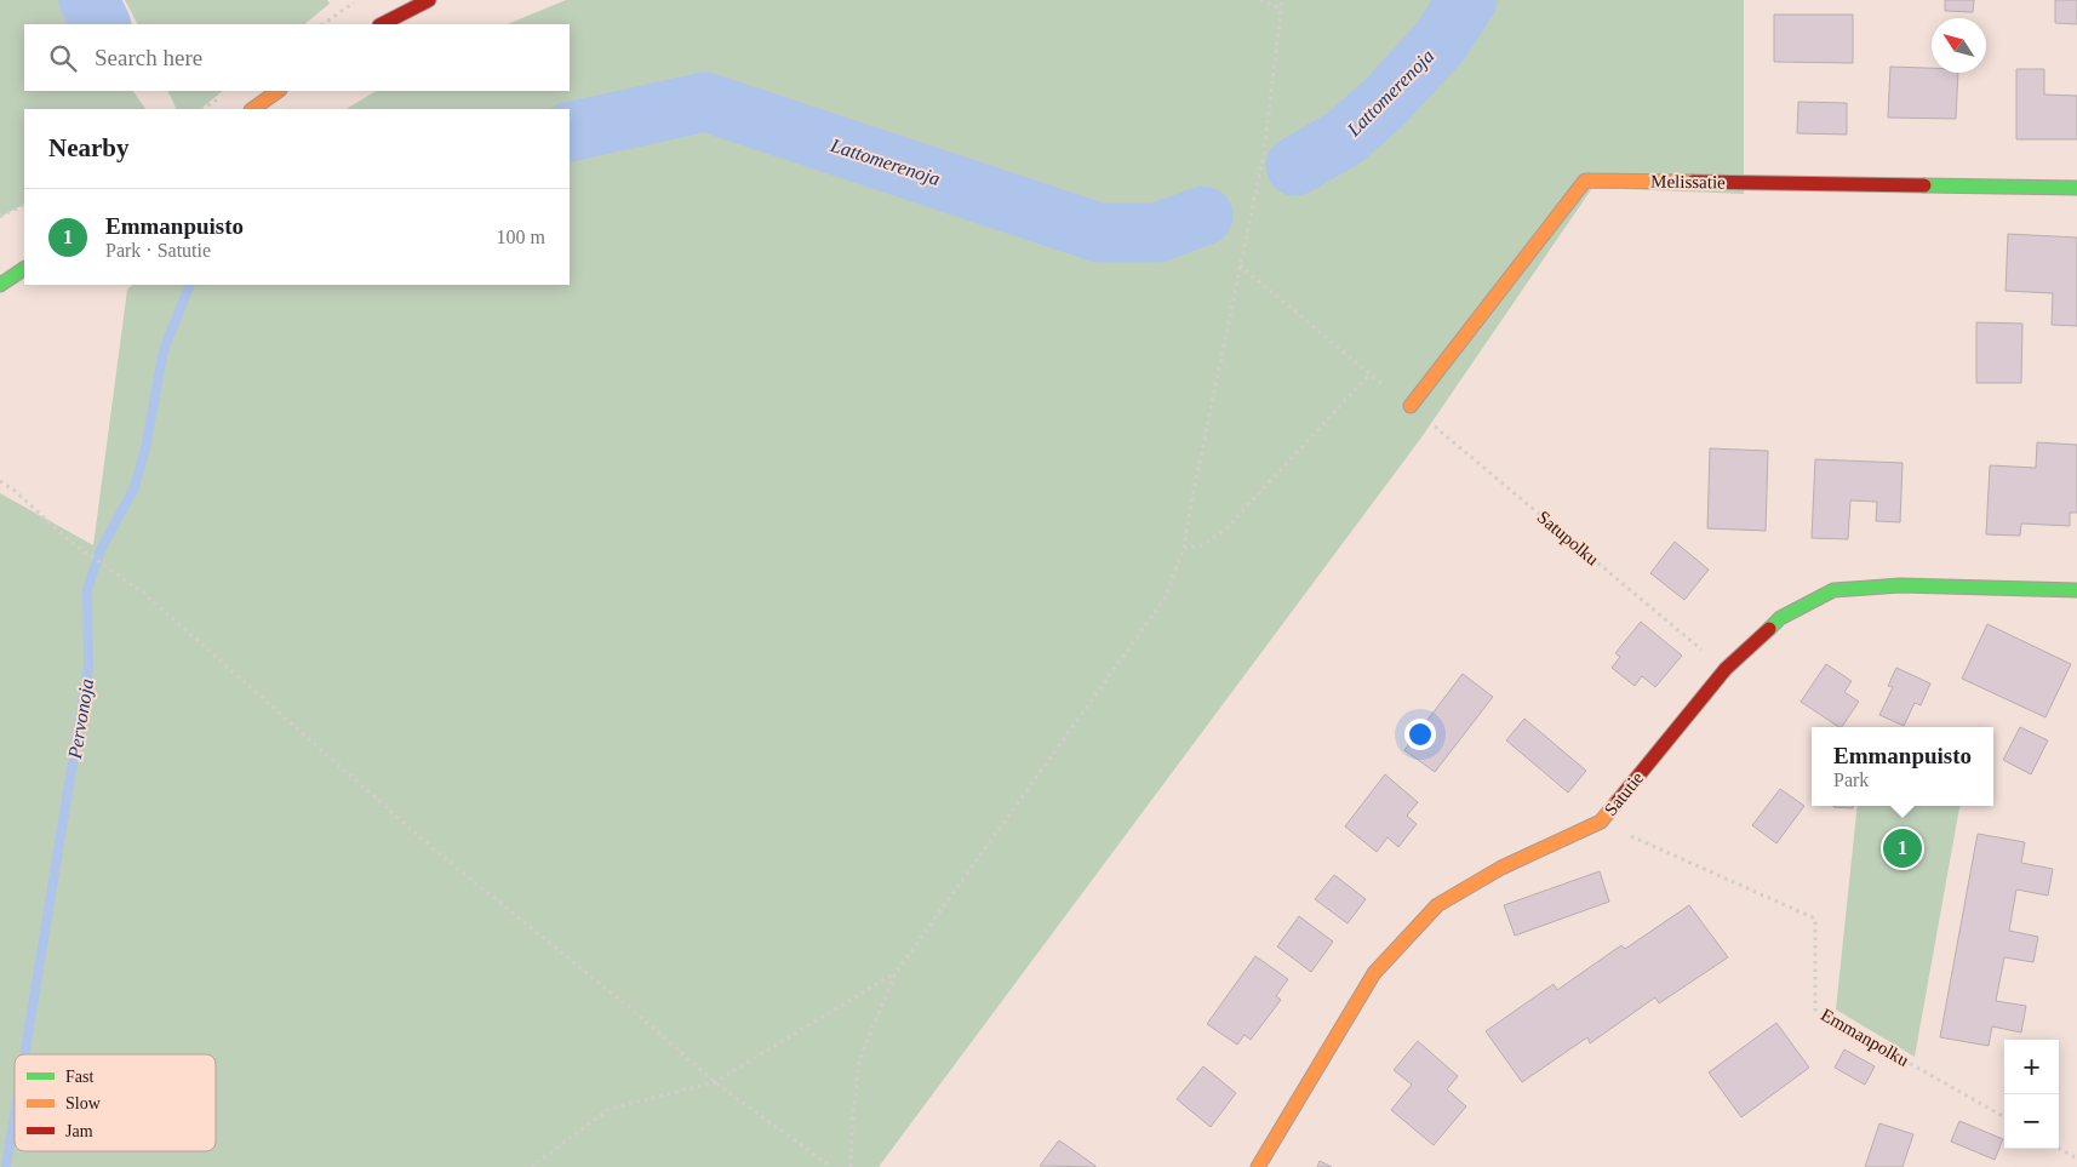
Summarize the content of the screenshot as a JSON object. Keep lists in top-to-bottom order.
{
  "streets": {
    "street": ["Melissatie", "Satutie"],
    "path": ["Satupolku", "Emmanpolku"]
  },
  "crossings": [
    ["Melissatie", "Satupolku"],
    ["Satupolku", "Satutie"],
    ["Satutie", "Emmanpolku"]
  ],
  "water": ["Lattomerenoja", "Pervonoja"],
  "legend": ["Fast", "Slow", "Jam"],
  "north": "top left",
  "page": {
    "search": "Search here",
    "heading": "Nearby",
    "list": [
      {
        "mark": "1",
        "name": "Emmanpuisto",
        "note": "Park · Satutie",
        "value": "100 m"
      }
    ],
    "popup": ["Emmanpuisto", "Park"],
    "pins": "1",
    "map_buttons": ["+", "−"]
  }
}
